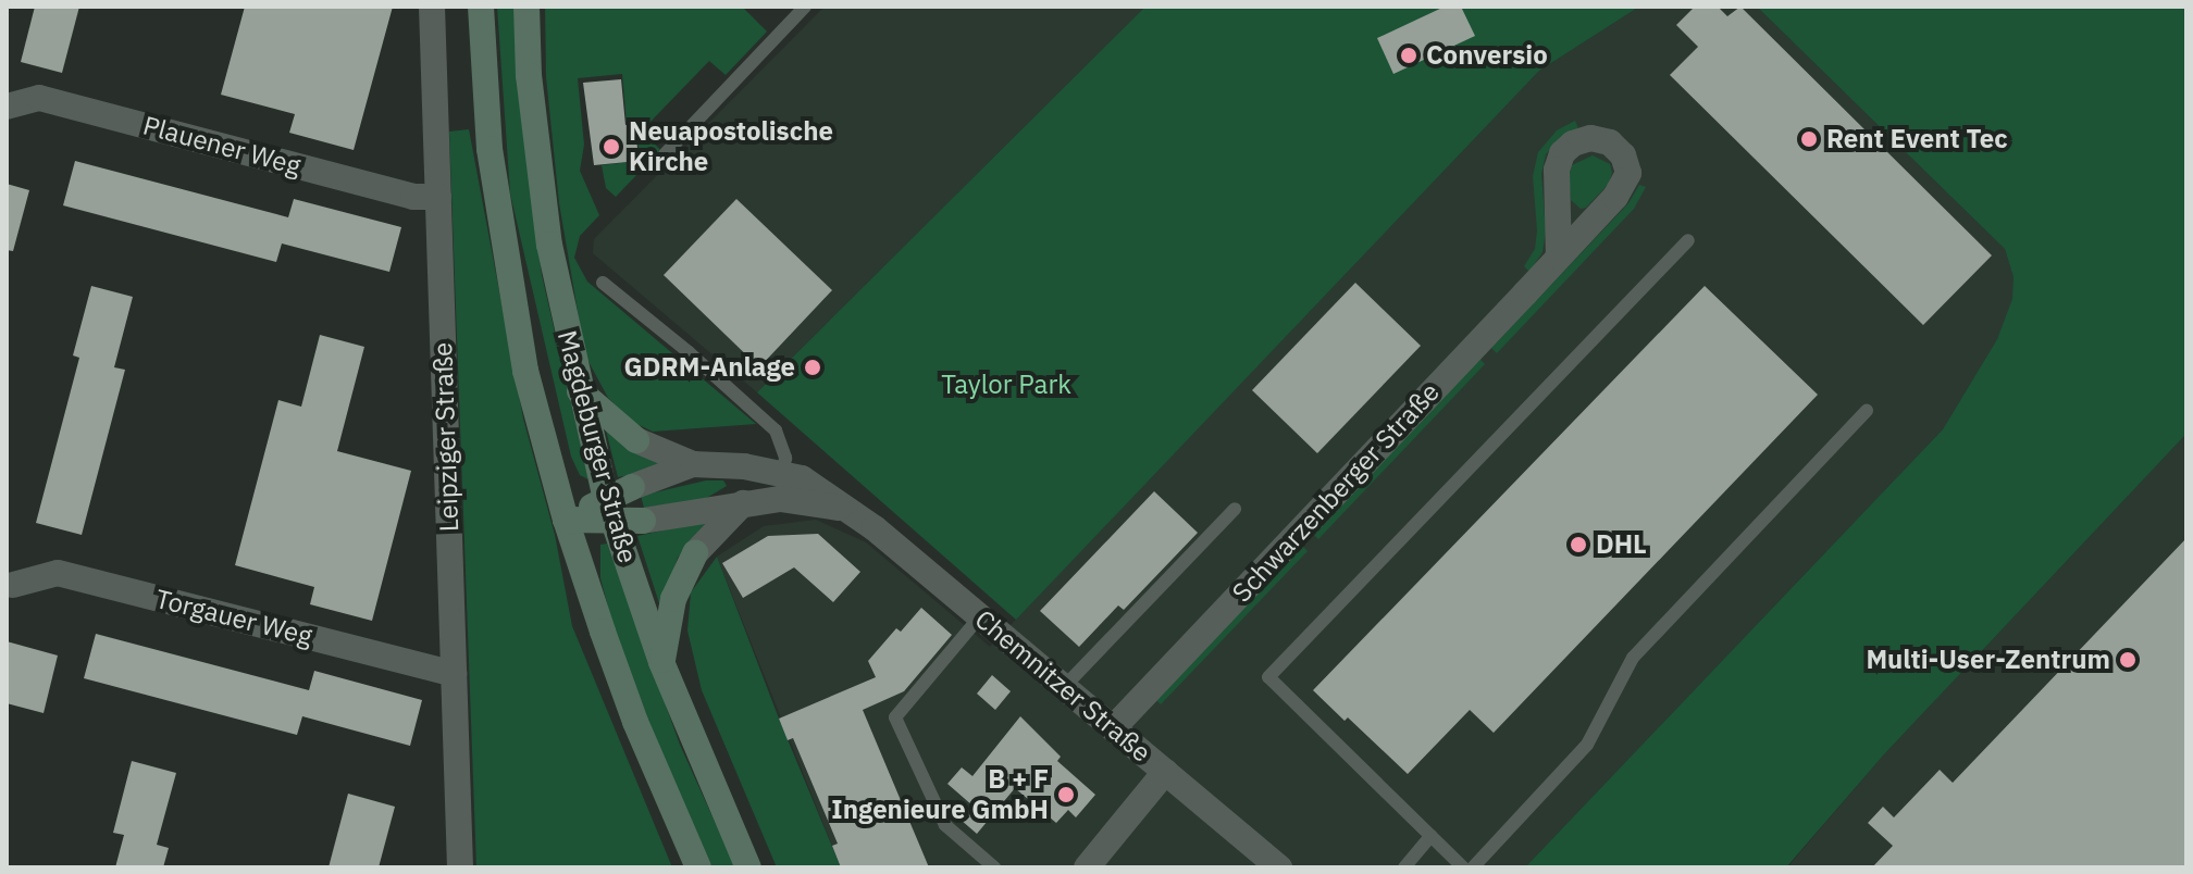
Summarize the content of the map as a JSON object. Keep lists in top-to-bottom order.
{
  "streets": {
    "main road": ["Magdeburger Straße"],
    "street": [
      "Plauener Weg",
      "Leipziger Straße",
      "Schwarzenberger Straße",
      "Torgauer Weg",
      "Chemnitzer Straße"
    ]
  },
  "crossings": [
    ["Plauener Weg", "Leipziger Straße"],
    ["Leipziger Straße", "Torgauer Weg"],
    ["Schwarzenberger Straße", "Chemnitzer Straße"]
  ],
  "parks": ["Taylor Park"],
  "places": [
    "Conversio",
    "Rent Event Tec",
    "Neuapostolische Kirche",
    "GDRM-Anlage",
    "DHL",
    "Multi-User-Zentrum",
    "B + F Ingenieure GmbH"
  ]
}
